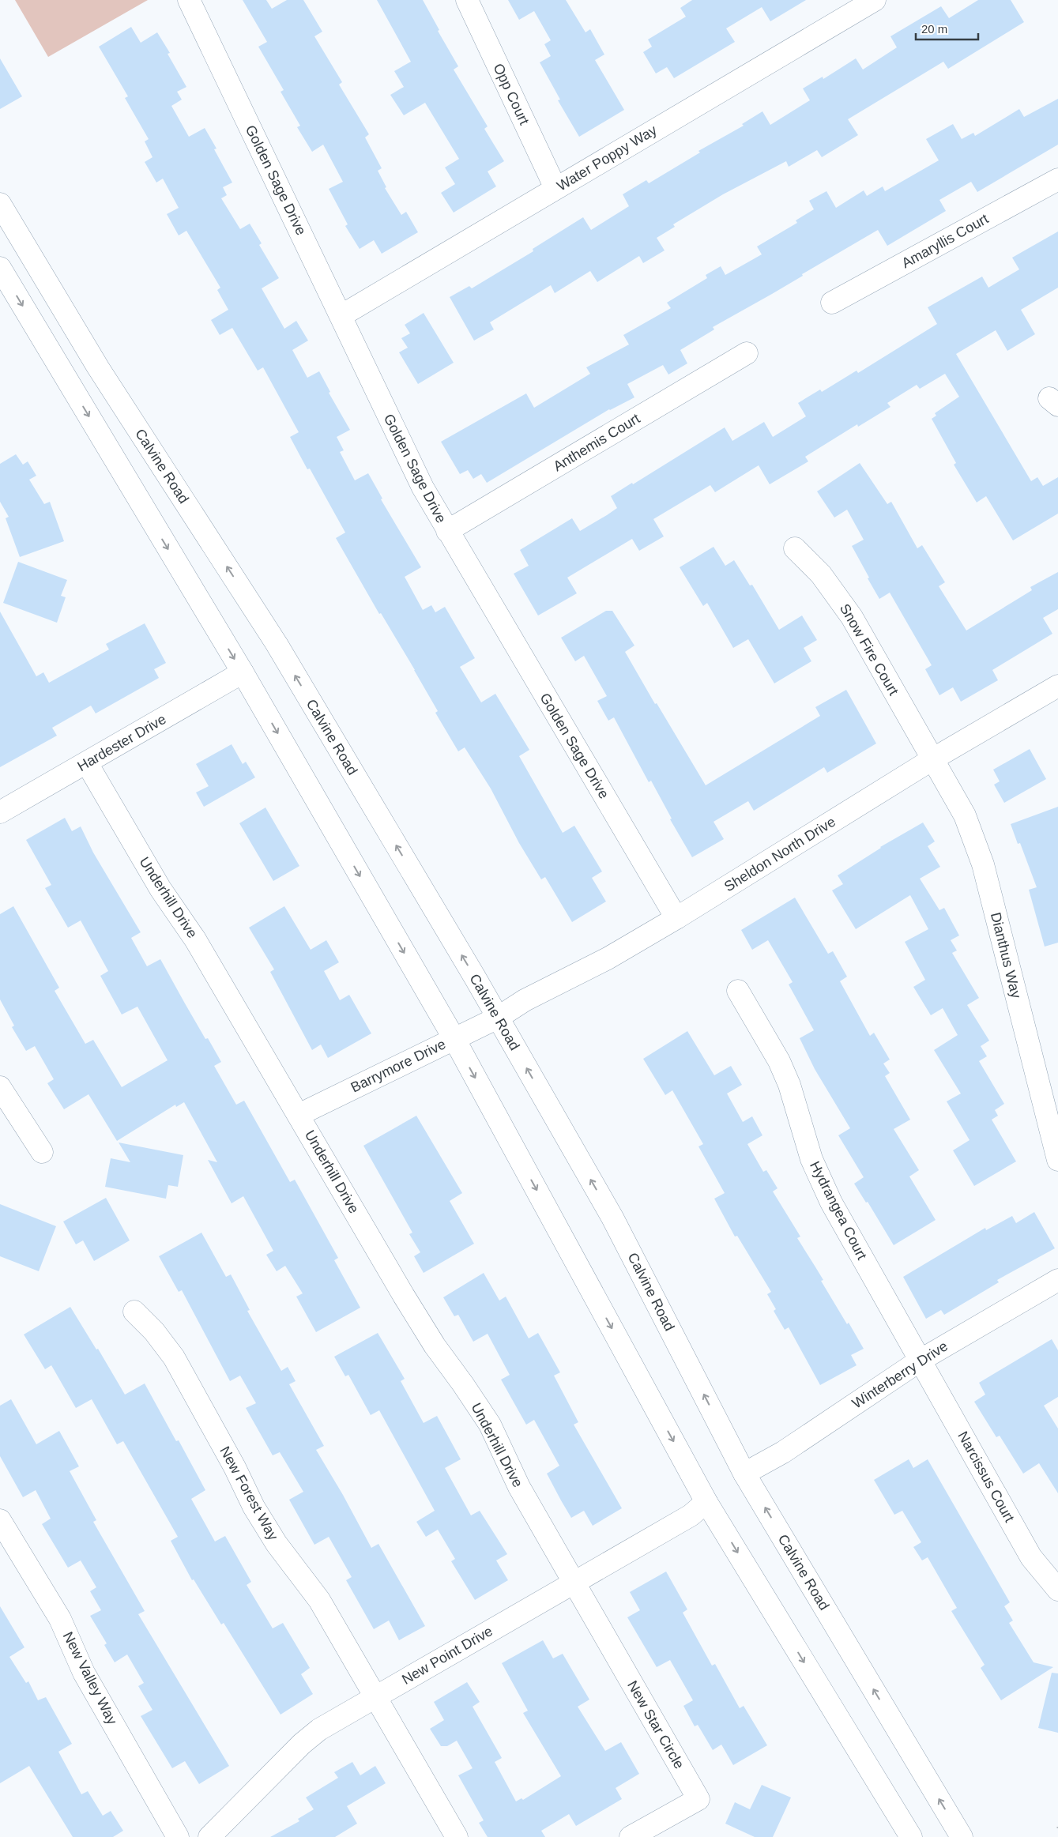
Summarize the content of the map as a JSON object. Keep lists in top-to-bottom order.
{
  "streets": {
    "street": [
      "Opp Court",
      "Water Poppy Way",
      "Golden Sage Drive",
      "Amaryllis Court",
      "Anthemis Court",
      "Calvine Road",
      "Snow Fire Court",
      "Hardester Drive",
      "Sheldon North Drive",
      "Underhill Drive",
      "Dianthus Way",
      "Barrymore Drive",
      "Hydrangea Court",
      "Winterberry Drive",
      "Narcissus Court",
      "New Forest Way",
      "New Point Drive",
      "New Valley Way",
      "New Star Circle"
    ]
  },
  "crossings": [
    ["Opp Court", "Water Poppy Way"],
    ["Water Poppy Way", "Golden Sage Drive"],
    ["Golden Sage Drive", "Anthemis Court"],
    ["Golden Sage Drive", "Sheldon North Drive"],
    ["Calvine Road", "Sheldon North Drive"],
    ["Calvine Road", "Barrymore Drive"],
    ["Calvine Road", "Winterberry Drive"],
    ["Snow Fire Court", "Sheldon North Drive"],
    ["Snow Fire Court", "Dianthus Way"],
    ["Hardester Drive", "Underhill Drive"],
    ["Sheldon North Drive", "Dianthus Way"],
    ["Sheldon North Drive", "Barrymore Drive"],
    ["Underhill Drive", "Barrymore Drive"],
    ["Underhill Drive", "New Point Drive"],
    ["Underhill Drive", "New Star Circle"],
    ["Hydrangea Court", "Winterberry Drive"],
    ["Hydrangea Court", "Narcissus Court"],
    ["Winterberry Drive", "Narcissus Court"],
    ["New Forest Way", "New Point Drive"],
    ["New Point Drive", "New Star Circle"]
  ],
  "scale_bar": "20 m"
}
